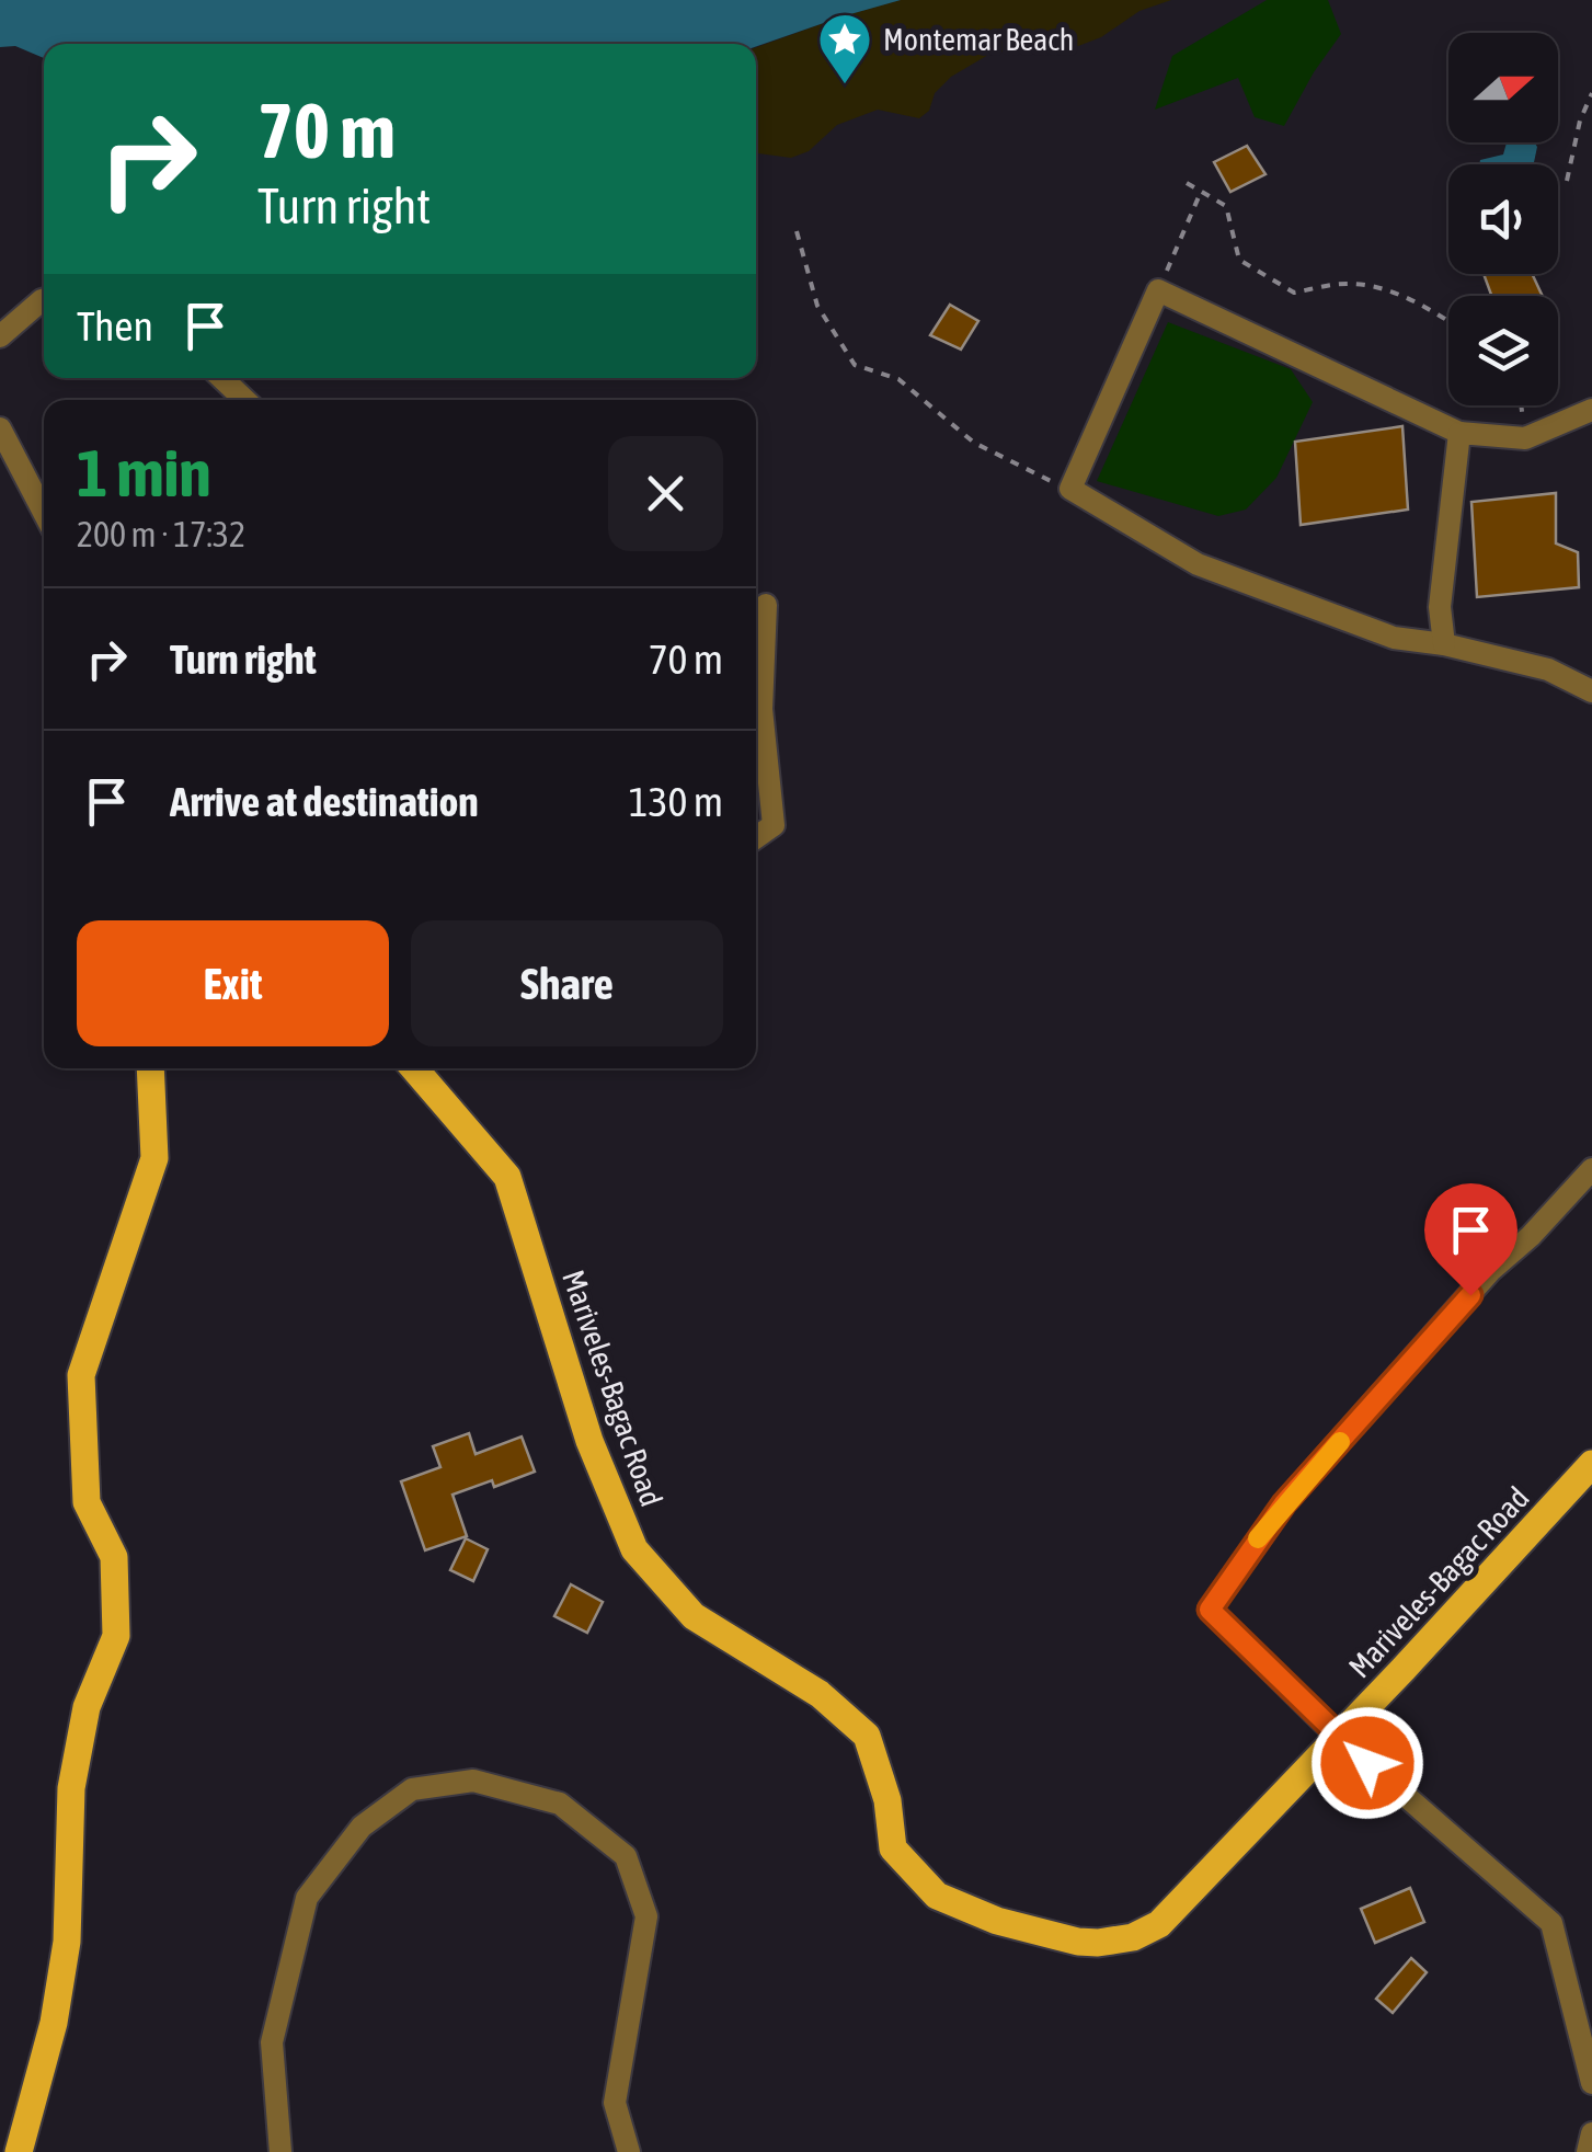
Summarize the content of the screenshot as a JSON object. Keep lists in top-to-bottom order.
{
  "streets": {
    "main road": ["Mariveles-Bagac Road"]
  },
  "places": {
    "place": ["Montemar Beach"]
  },
  "north": "right",
  "page": {
    "turn": ["70 m", "Turn right"],
    "then": "Then",
    "heading": ["1 min", "200 m · 17:32"],
    "list": [
      {
        "name": "Turn right",
        "value": "70 m"
      },
      {
        "name": "Arrive at destination",
        "value": "130 m"
      }
    ],
    "buttons": ["Exit", "Share"]
  }
}
